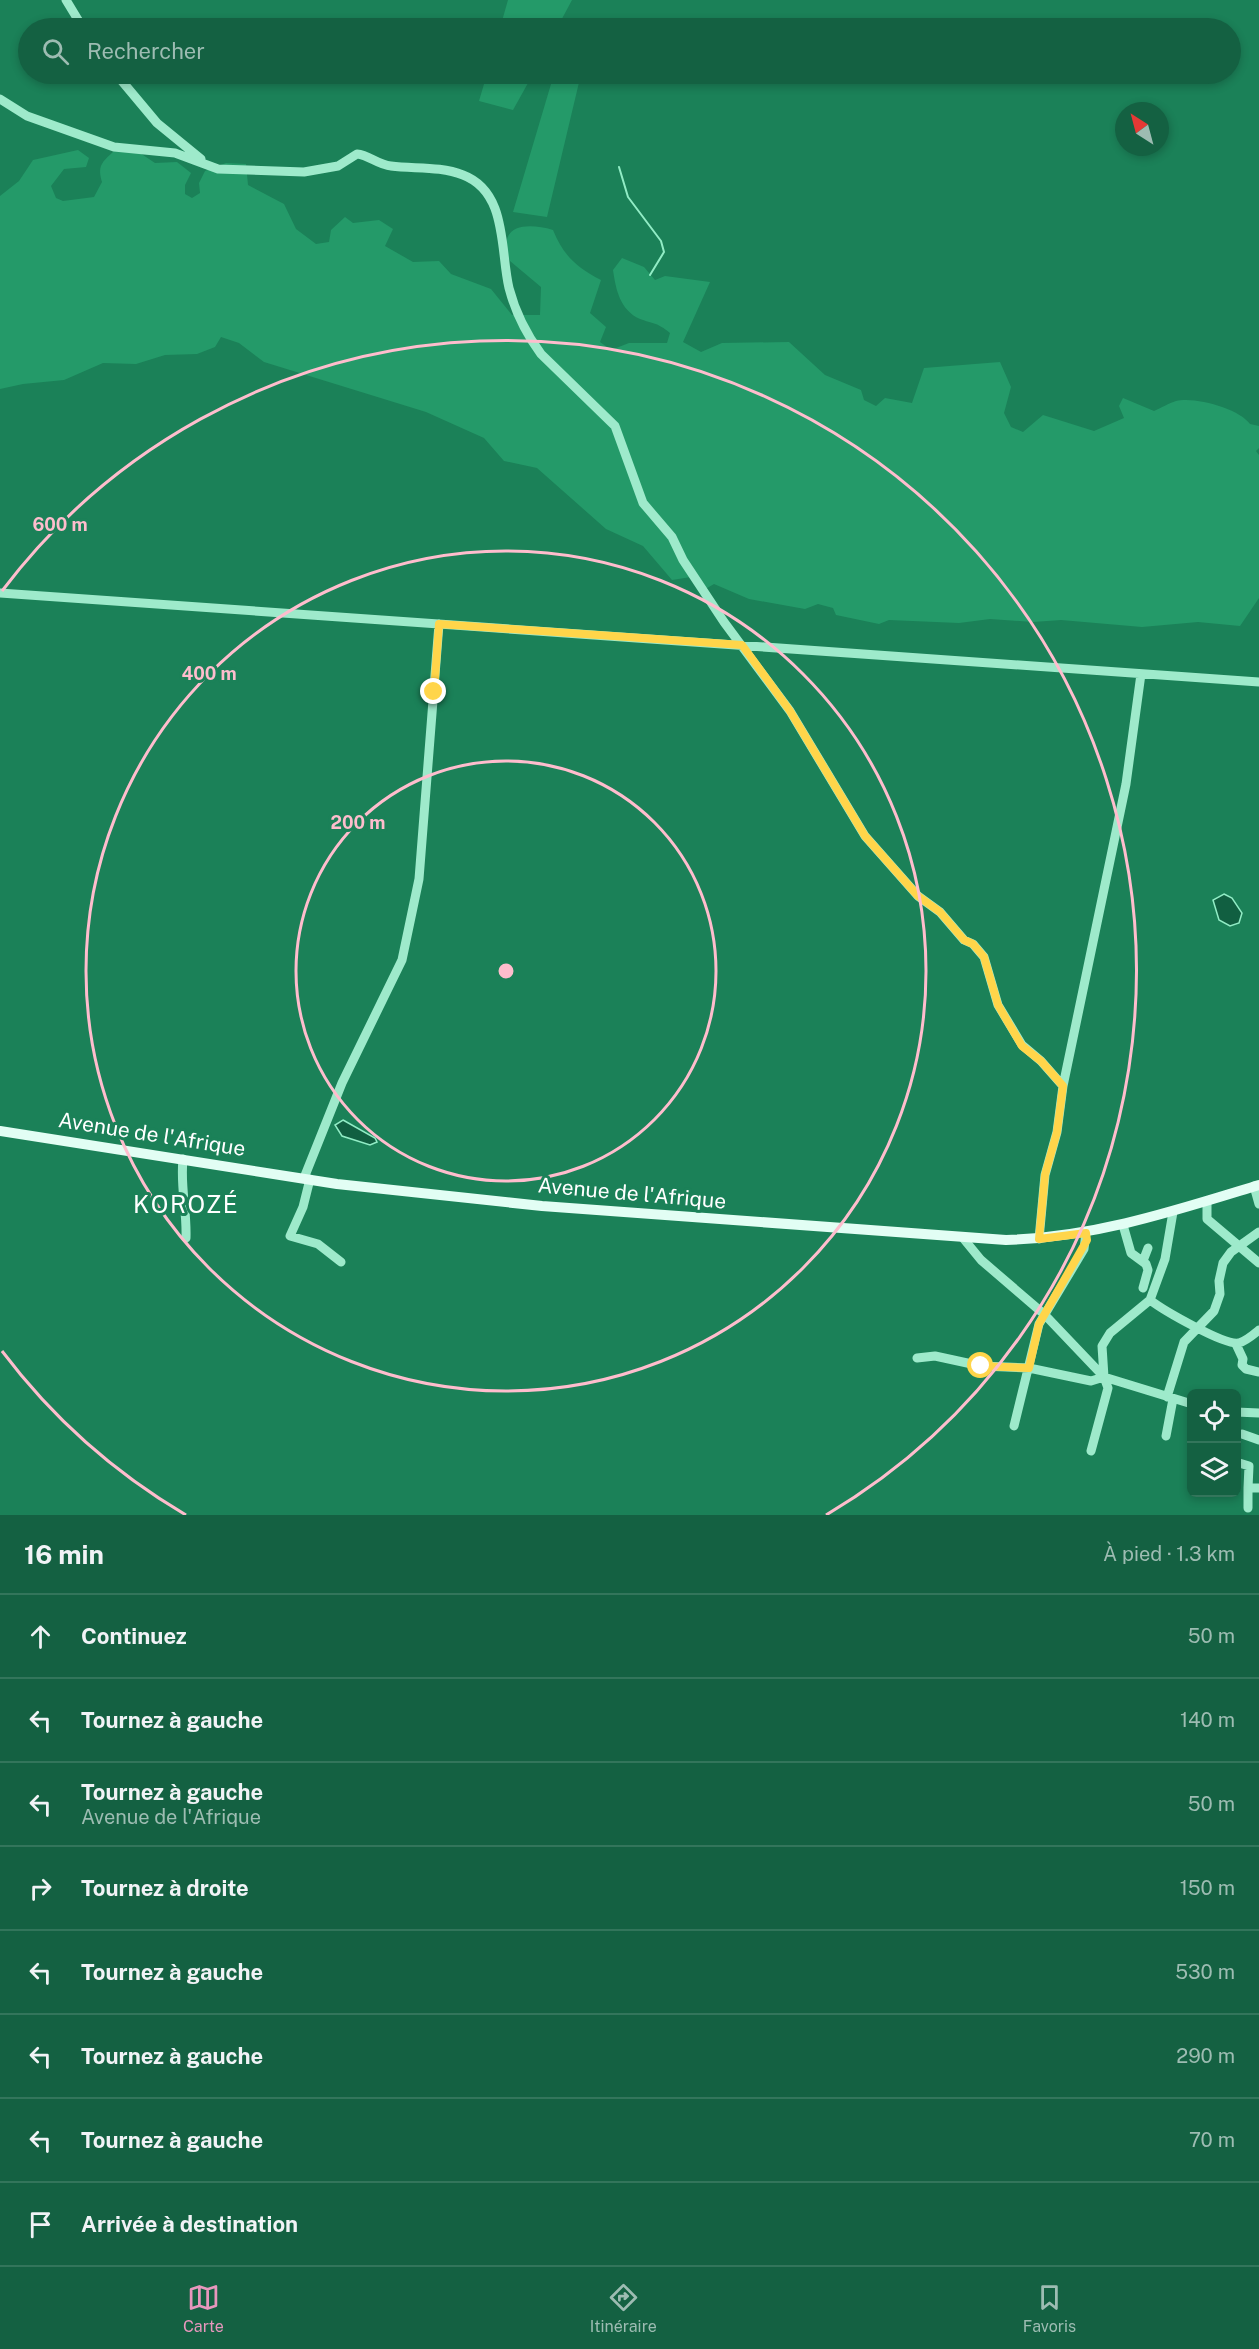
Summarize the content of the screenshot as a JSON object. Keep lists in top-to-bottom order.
{
  "streets": {
    "main road": ["Avenue de l'Afrique"]
  },
  "districts": ["KOROZÉ"],
  "north": "top left",
  "page": {
    "search": "Rechercher",
    "heading": ["16 min", "À pied · 1.3 km"],
    "list": [
      ["Continuez", "50 m"],
      ["Tournez à gauche", "140 m"],
      ["Tournez à gauche", "Avenue de l'Afrique", "50 m"],
      ["Tournez à droite", "150 m"],
      ["Tournez à gauche", "530 m"],
      ["Tournez à gauche", "290 m"],
      ["Tournez à gauche", "70 m"],
      "Arrivée à destination"
    ],
    "nav": ["Carte", "Itinéraire", "Favoris"]
  },
  "rings": ["600 m", "400 m", "200 m"]
}
